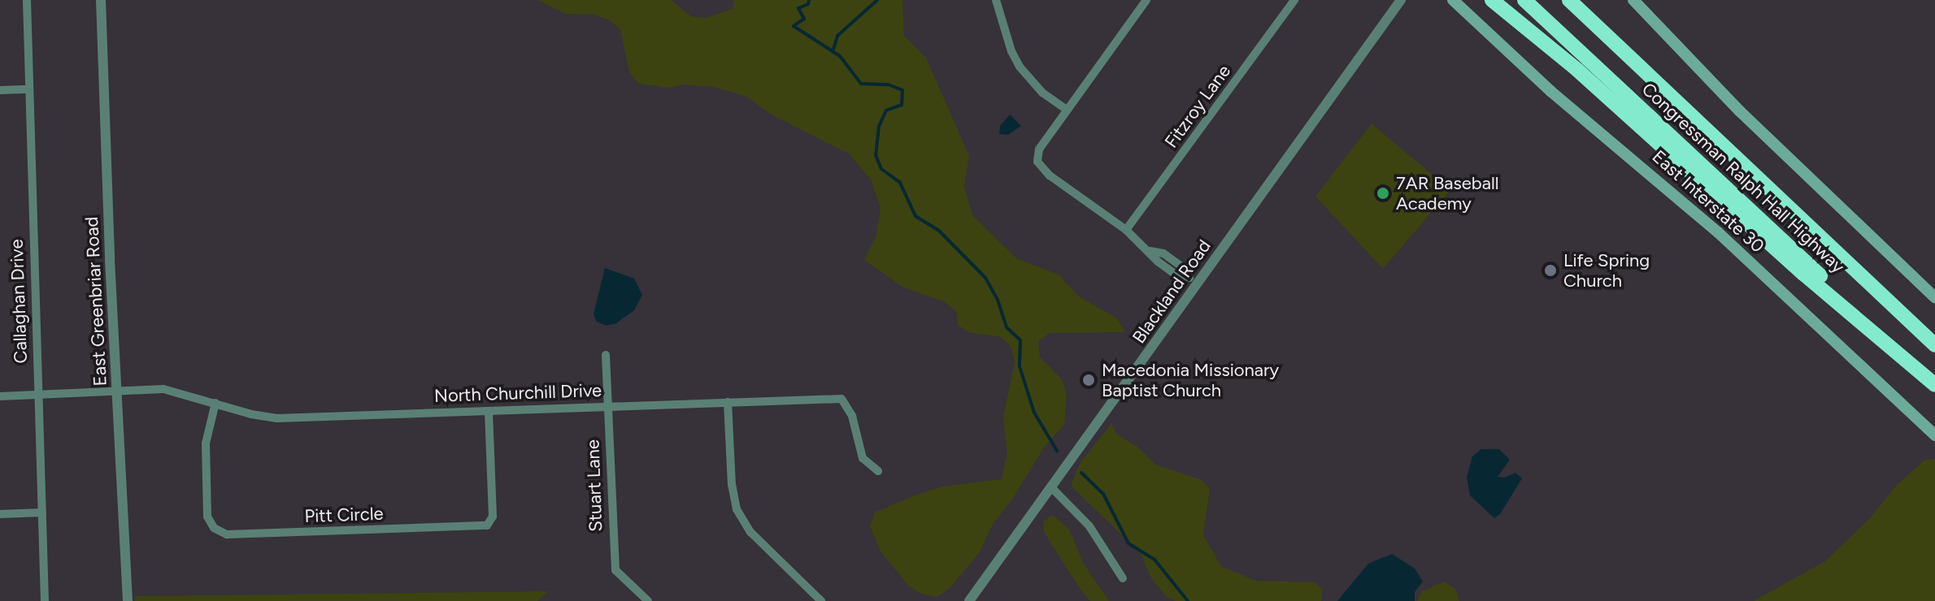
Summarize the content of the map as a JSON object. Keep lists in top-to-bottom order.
{
  "streets": {
    "highway": ["Congressman Ralph Hall Highway"],
    "main road": ["East Interstate 30"],
    "street": [
      "Fitzroy Lane",
      "Blackland Road",
      "Callaghan Drive",
      "East Greenbriar Road",
      "North Churchill Drive",
      "Stuart Lane",
      "Pitt Circle"
    ]
  },
  "crossings": [
    ["Callaghan Drive", "North Churchill Drive"],
    ["East Greenbriar Road", "North Churchill Drive"],
    ["North Churchill Drive", "Stuart Lane"],
    ["North Churchill Drive", "Pitt Circle"]
  ],
  "places": ["7AR Baseball Academy", "Life Spring Church", "Macedonia Missionary Baptist Church"]
}
